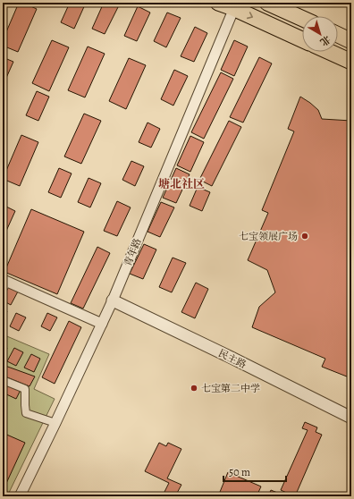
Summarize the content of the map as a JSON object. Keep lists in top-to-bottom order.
{
  "streets": {
    "street": ["青年路", "民主路"]
  },
  "crossings": [
    ["青年路", "民主路"]
  ],
  "districts": ["塘北社区"],
  "places": ["七宝领展广场", "七宝第二中学"],
  "scale_bar": "50 m",
  "north": "bottom right"
}
